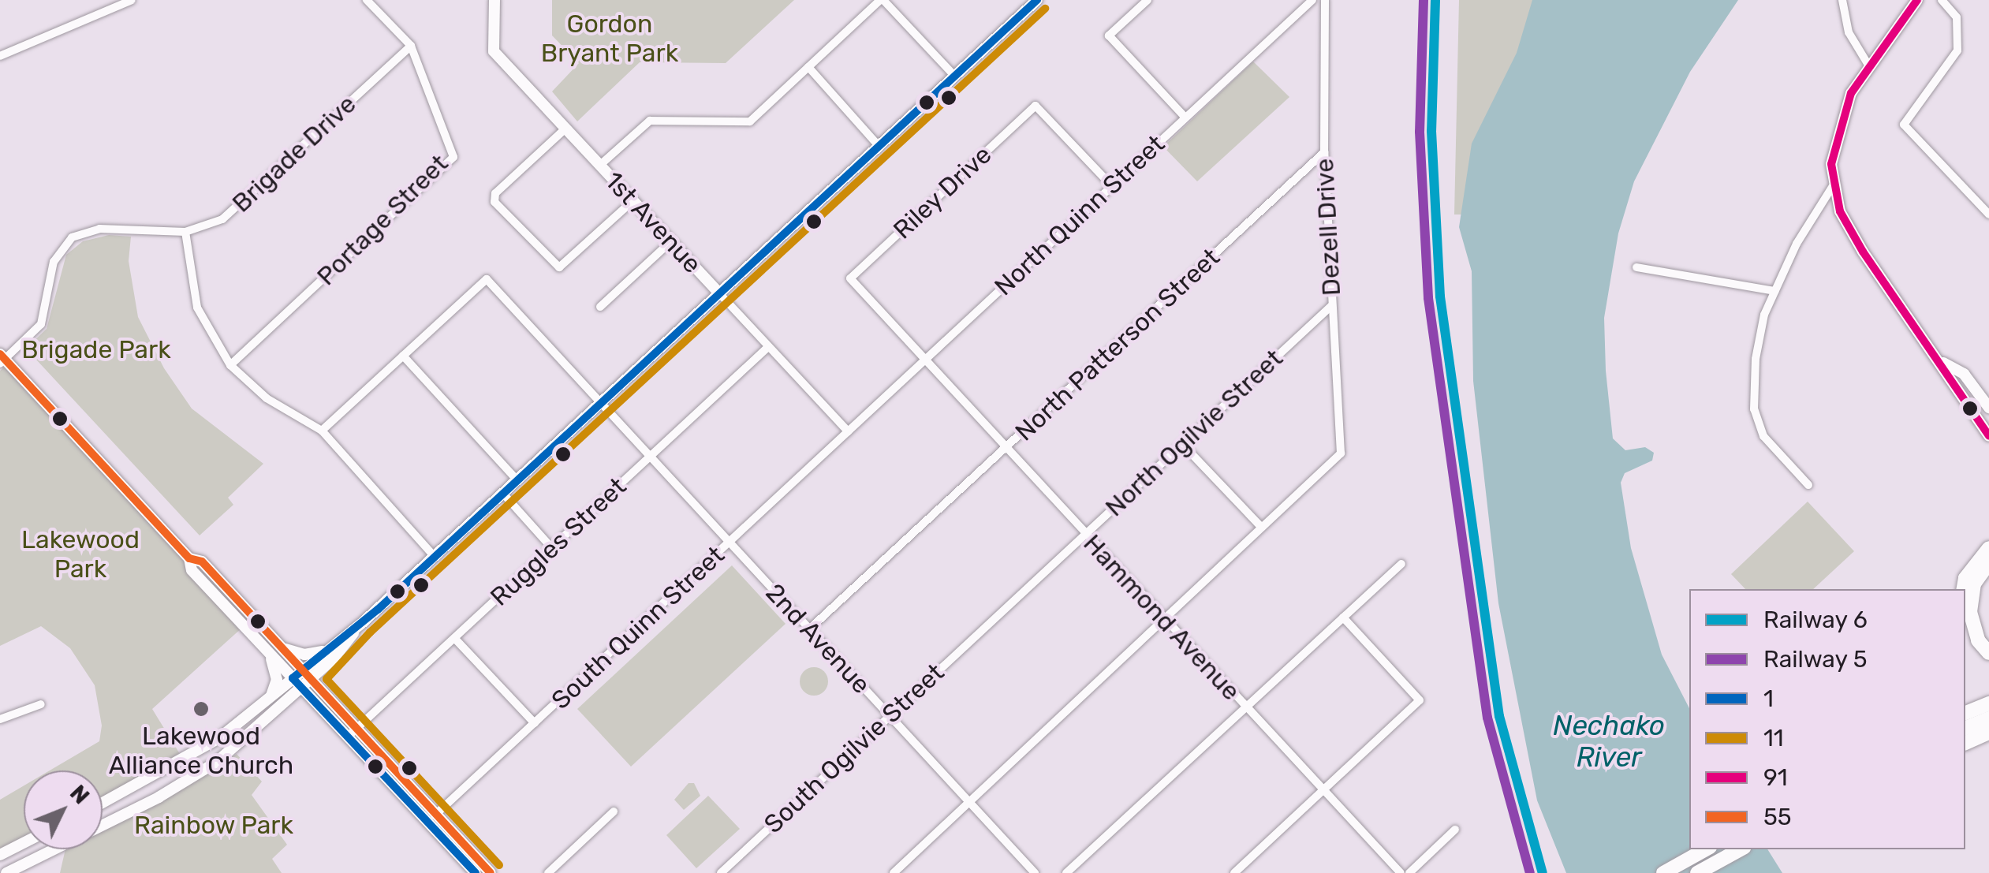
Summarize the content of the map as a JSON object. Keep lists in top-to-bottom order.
{
  "streets": {
    "main road": ["1st Avenue"],
    "street": [
      "Brigade Drive",
      "Riley Drive",
      "North Quinn Street",
      "Portage Street",
      "Dezell Drive",
      "North Patterson Street",
      "North Ogilvie Street",
      "Ruggles Street",
      "Hammond Avenue",
      "South Quinn Street",
      "2nd Avenue",
      "South Ogilvie Street"
    ]
  },
  "crossings": [
    ["Brigade Drive", "Portage Street"],
    ["Riley Drive", "North Quinn Street"],
    ["Riley Drive", "Hammond Avenue"],
    ["North Quinn Street", "1st Avenue"],
    ["North Quinn Street", "Hammond Avenue"],
    ["North Quinn Street", "South Quinn Street"],
    ["1st Avenue", "Ruggles Street"],
    ["1st Avenue", "South Quinn Street"],
    ["Dezell Drive", "North Patterson Street"],
    ["Dezell Drive", "North Ogilvie Street"],
    ["North Patterson Street", "Hammond Avenue"],
    ["North Patterson Street", "2nd Avenue"],
    ["North Ogilvie Street", "Hammond Avenue"],
    ["North Ogilvie Street", "South Ogilvie Street"],
    ["Ruggles Street", "2nd Avenue"],
    ["South Quinn Street", "2nd Avenue"],
    ["2nd Avenue", "South Ogilvie Street"]
  ],
  "water": ["Nechako River"],
  "parks": [
    "Gordon Bryant Park",
    "Brigade Park",
    "Lakewood Park",
    "Rainbow Park"
  ],
  "places": ["Lakewood Alliance Church"],
  "lines": [
    "rail line 6",
    "rail line 5",
    "transit line 1",
    "transit line 91",
    "transit line 11",
    "transit line 55"
  ],
  "legend": [
    "Railway 6",
    "Railway 5",
    "1",
    "11",
    "91",
    "55"
  ],
  "north": "top right"
}
